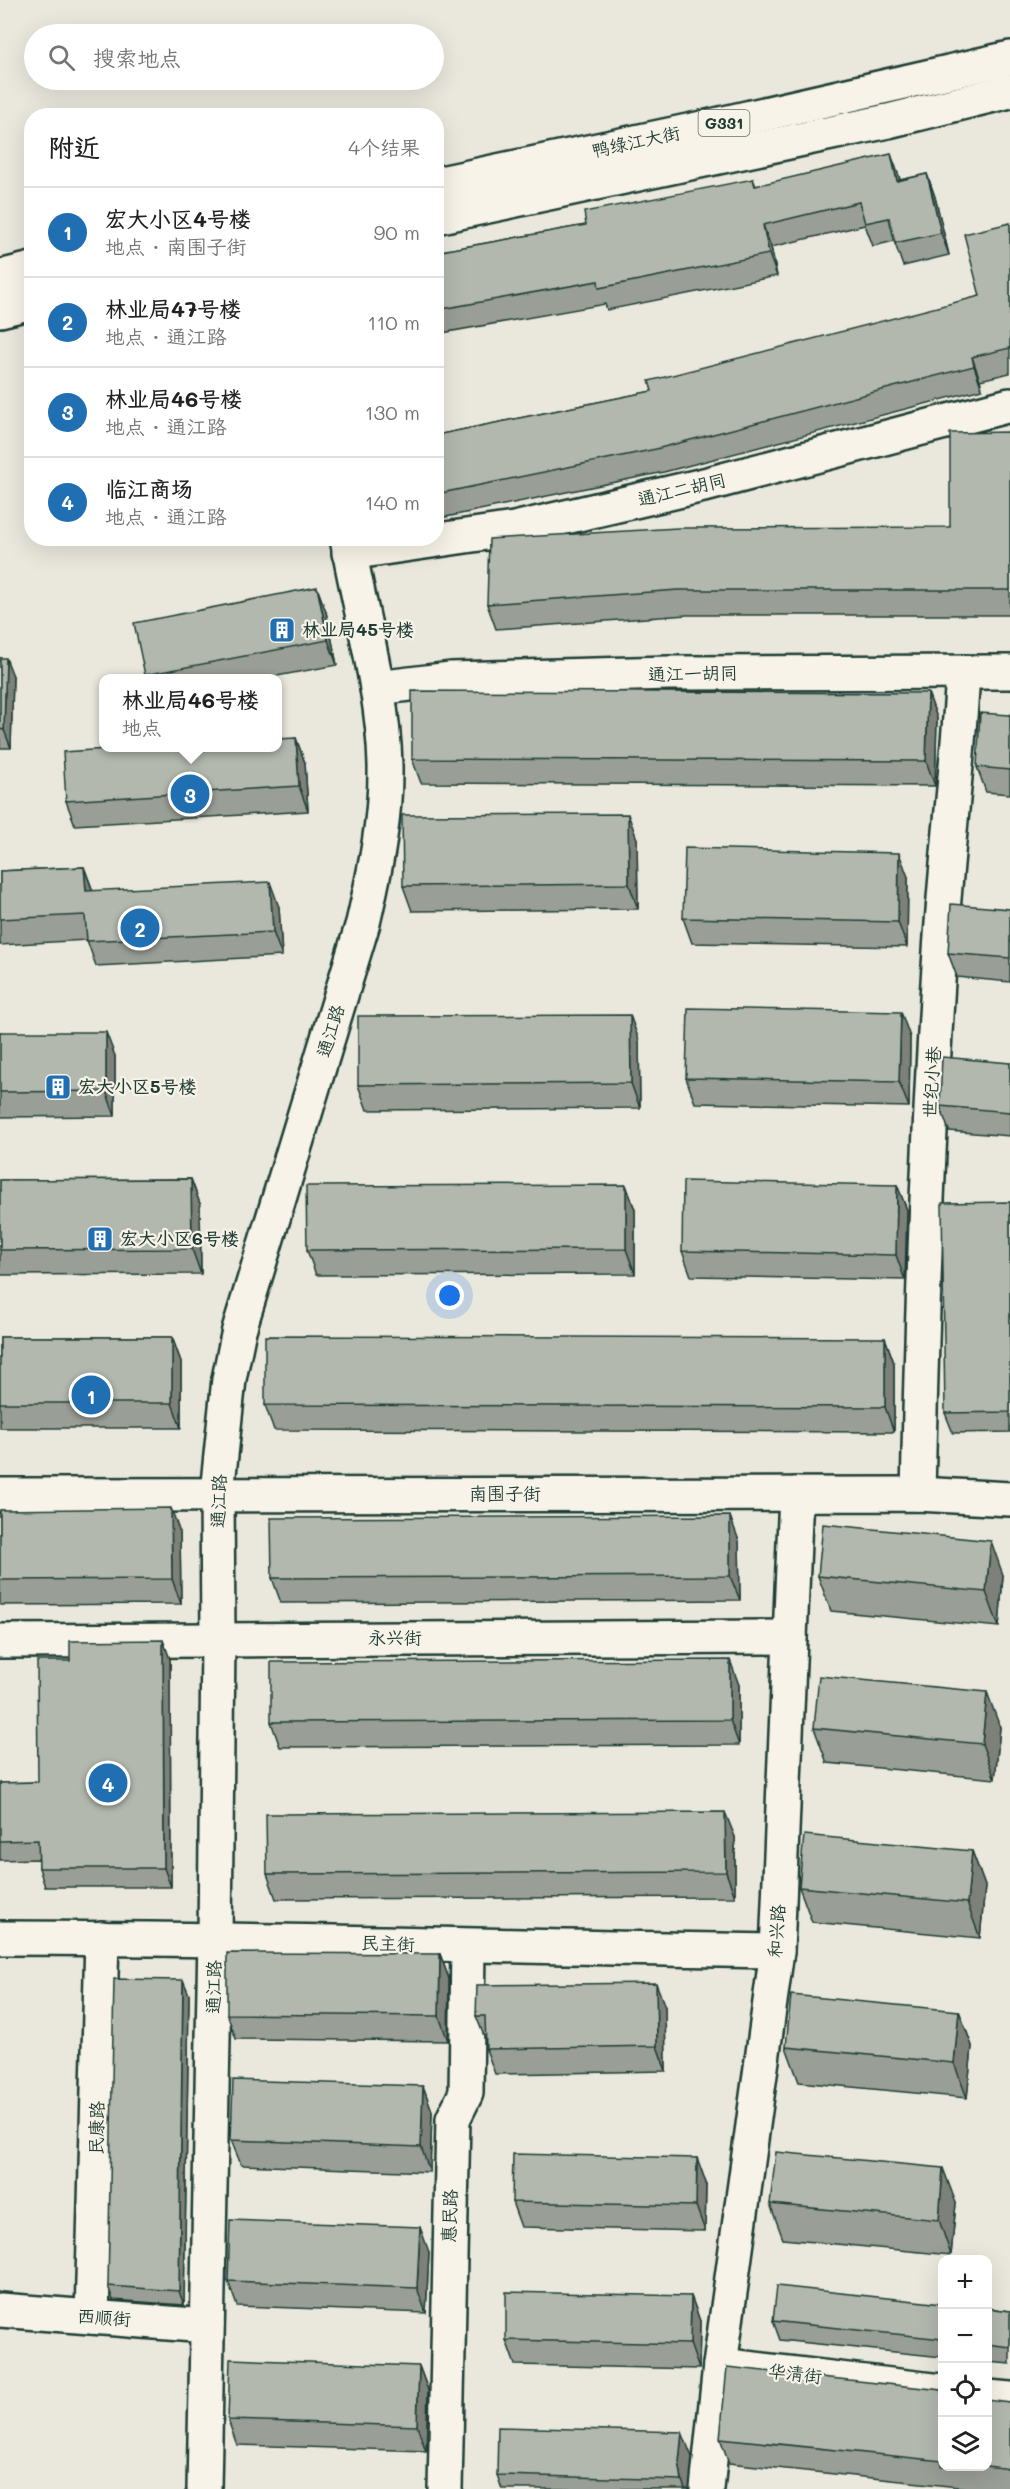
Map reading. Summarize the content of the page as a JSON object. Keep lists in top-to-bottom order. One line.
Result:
{"streets":{"main road":["G331","鸭绿江大街","通江二胡同","通江一胡同","通江路","世纪小巷","南围子街","永兴街","和兴路","民主街","民康路","惠民路","西顺街","华清街"]},"crossings":[["通江一胡同","通江路"],["通江一胡同","世纪小巷"],["通江路","南围子街"],["通江路","永兴街"],["通江路","民主街"],["通江路","西顺街"],["世纪小巷","南围子街"],["南围子街","和兴路"],["永兴街","和兴路"],["和兴路","民主街"],["和兴路","华清街"],["民主街","民康路"],["民主街","惠民路"],["民康路","西顺街"]],"places":{"building":["林业局45号楼","宏大小区5号楼","宏大小区6号楼"]},"page":{"search":"搜索地点","heading":["附近","4个结果"],"list":[{"mark":"1","name":"宏大小区4号楼","note":"地点 · 南围子街","value":"90 m"},{"mark":"2","name":"林业局47号楼","note":"地点 · 通江路","value":"110 m"},{"mark":"3","name":"林业局46号楼","note":"地点 · 通江路","value":"130 m"},{"mark":"4","name":"临江商场","note":"地点 · 通江路","value":"140 m"}],"popup":["林业局46号楼","地点"],"pins":["3","2","1","4"],"map_buttons":["+","−"]}}
